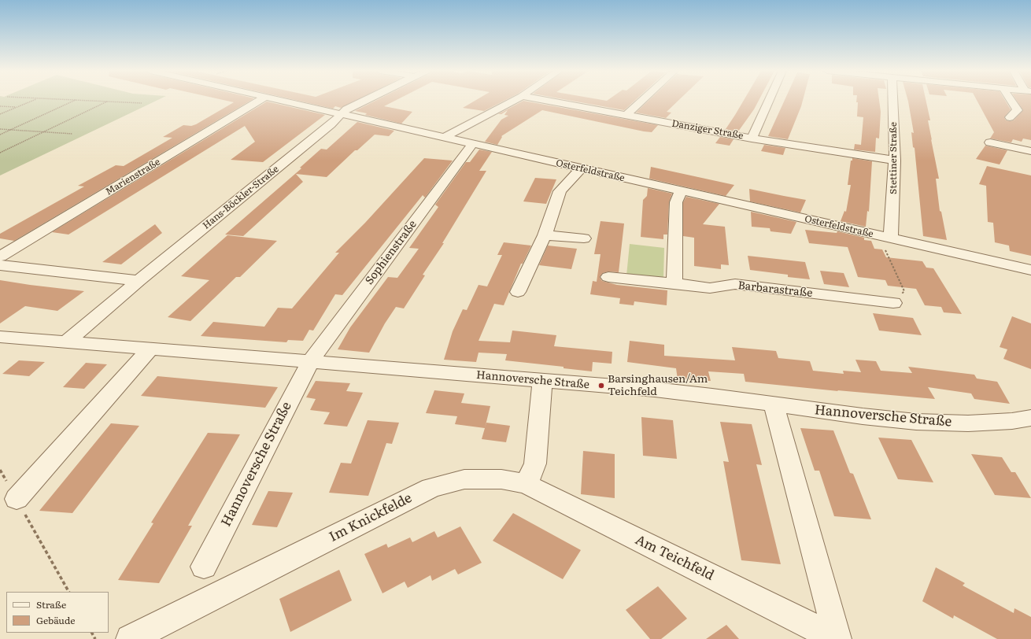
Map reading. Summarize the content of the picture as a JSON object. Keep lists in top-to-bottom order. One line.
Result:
{"streets":{"street":["Danziger Straße","Stettiner Straße","Osterfeldstraße","Marienstraße","Hans-Böckler-Straße","Sophienstraße","Barbarastraße","Hannoversche Straße","Im Knickfelde","Am Teichfeld"]},"crossings":[["Danziger Straße","Stettiner Straße"],["Stettiner Straße","Osterfeldstraße"],["Osterfeldstraße","Hans-Böckler-Straße"],["Osterfeldstraße","Sophienstraße"],["Hans-Böckler-Straße","Hannoversche Straße"],["Sophienstraße","Hannoversche Straße"],["Im Knickfelde","Am Teichfeld"]],"places":["Barsinghausen/Am Teichfeld"],"legend":["Straße","Gebäude"]}
